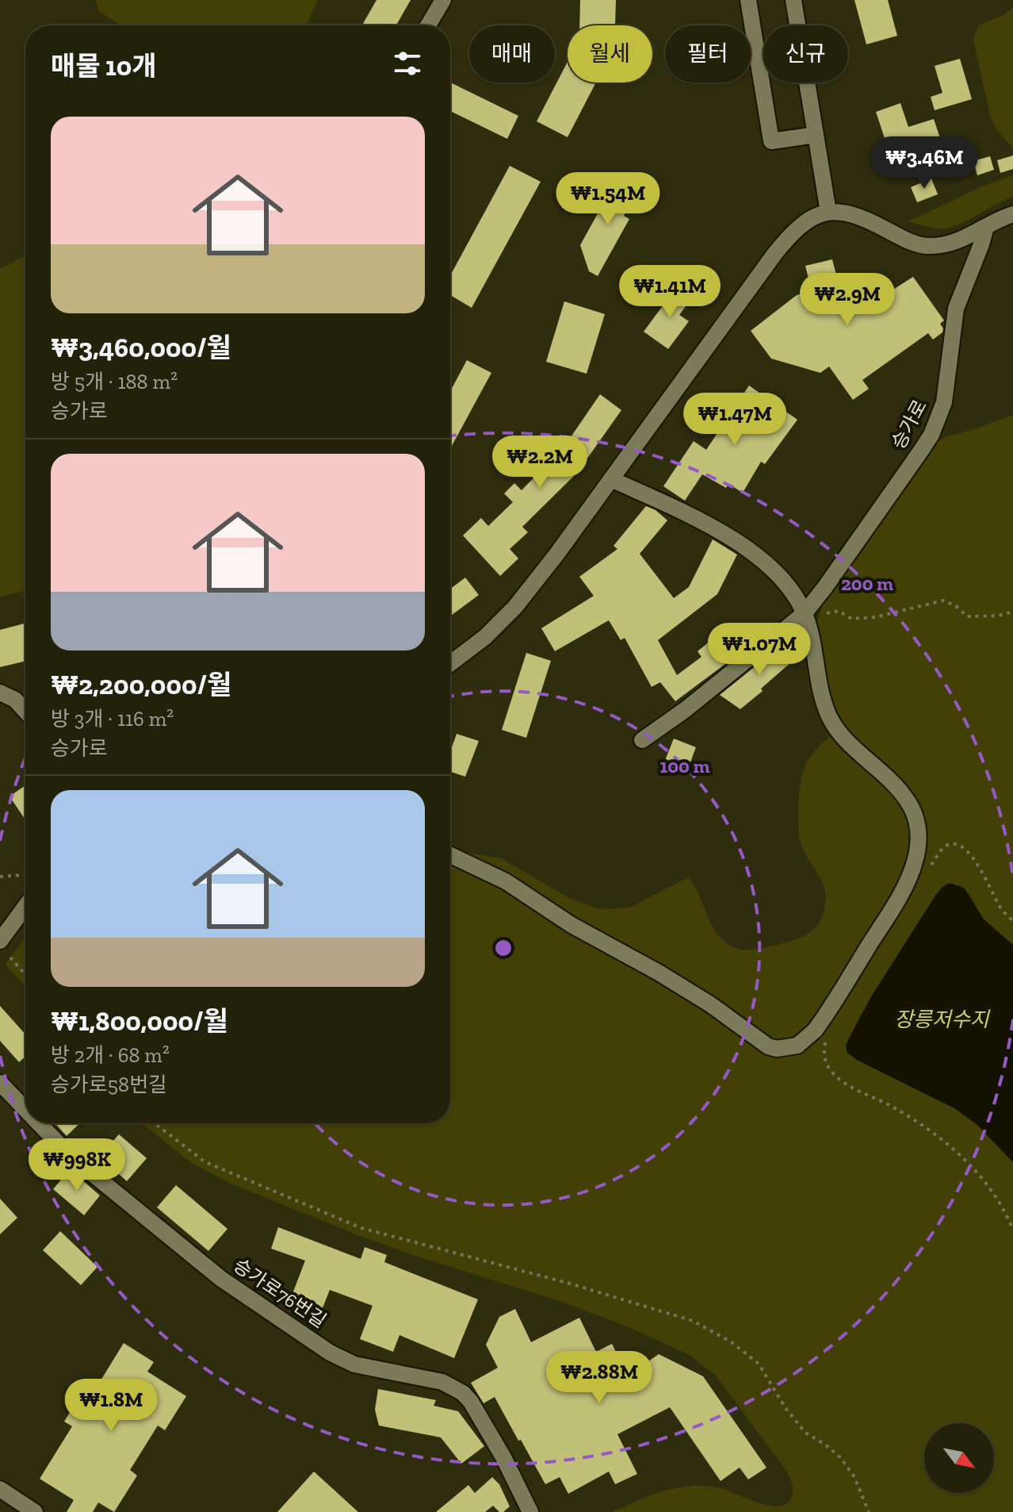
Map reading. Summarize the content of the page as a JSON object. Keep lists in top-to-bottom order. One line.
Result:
{"streets":{"street":["승가로","승가로76번길"]},"water":["장릉저수지"],"north":"bottom right","page":{"chip":["매매","월세","필터","신규"],"heading":"매물 10개","list":[{"name":"₩3,460,000/월","note":"방 5개 · 188 m² · 승가로"},{"name":"₩2,200,000/월","note":"방 3개 · 116 m² · 승가로"},{"name":"₩1,800,000/월","note":"방 2개 · 68 m² · 승가로58번길"}],"price":["₩3.46M","₩1.54M","₩1.41M","₩2.9M","₩1.47M","₩2.2M","₩1.07M","₩998K","₩2.88M","₩1.8M"]},"rings":["200 m","100 m"]}
